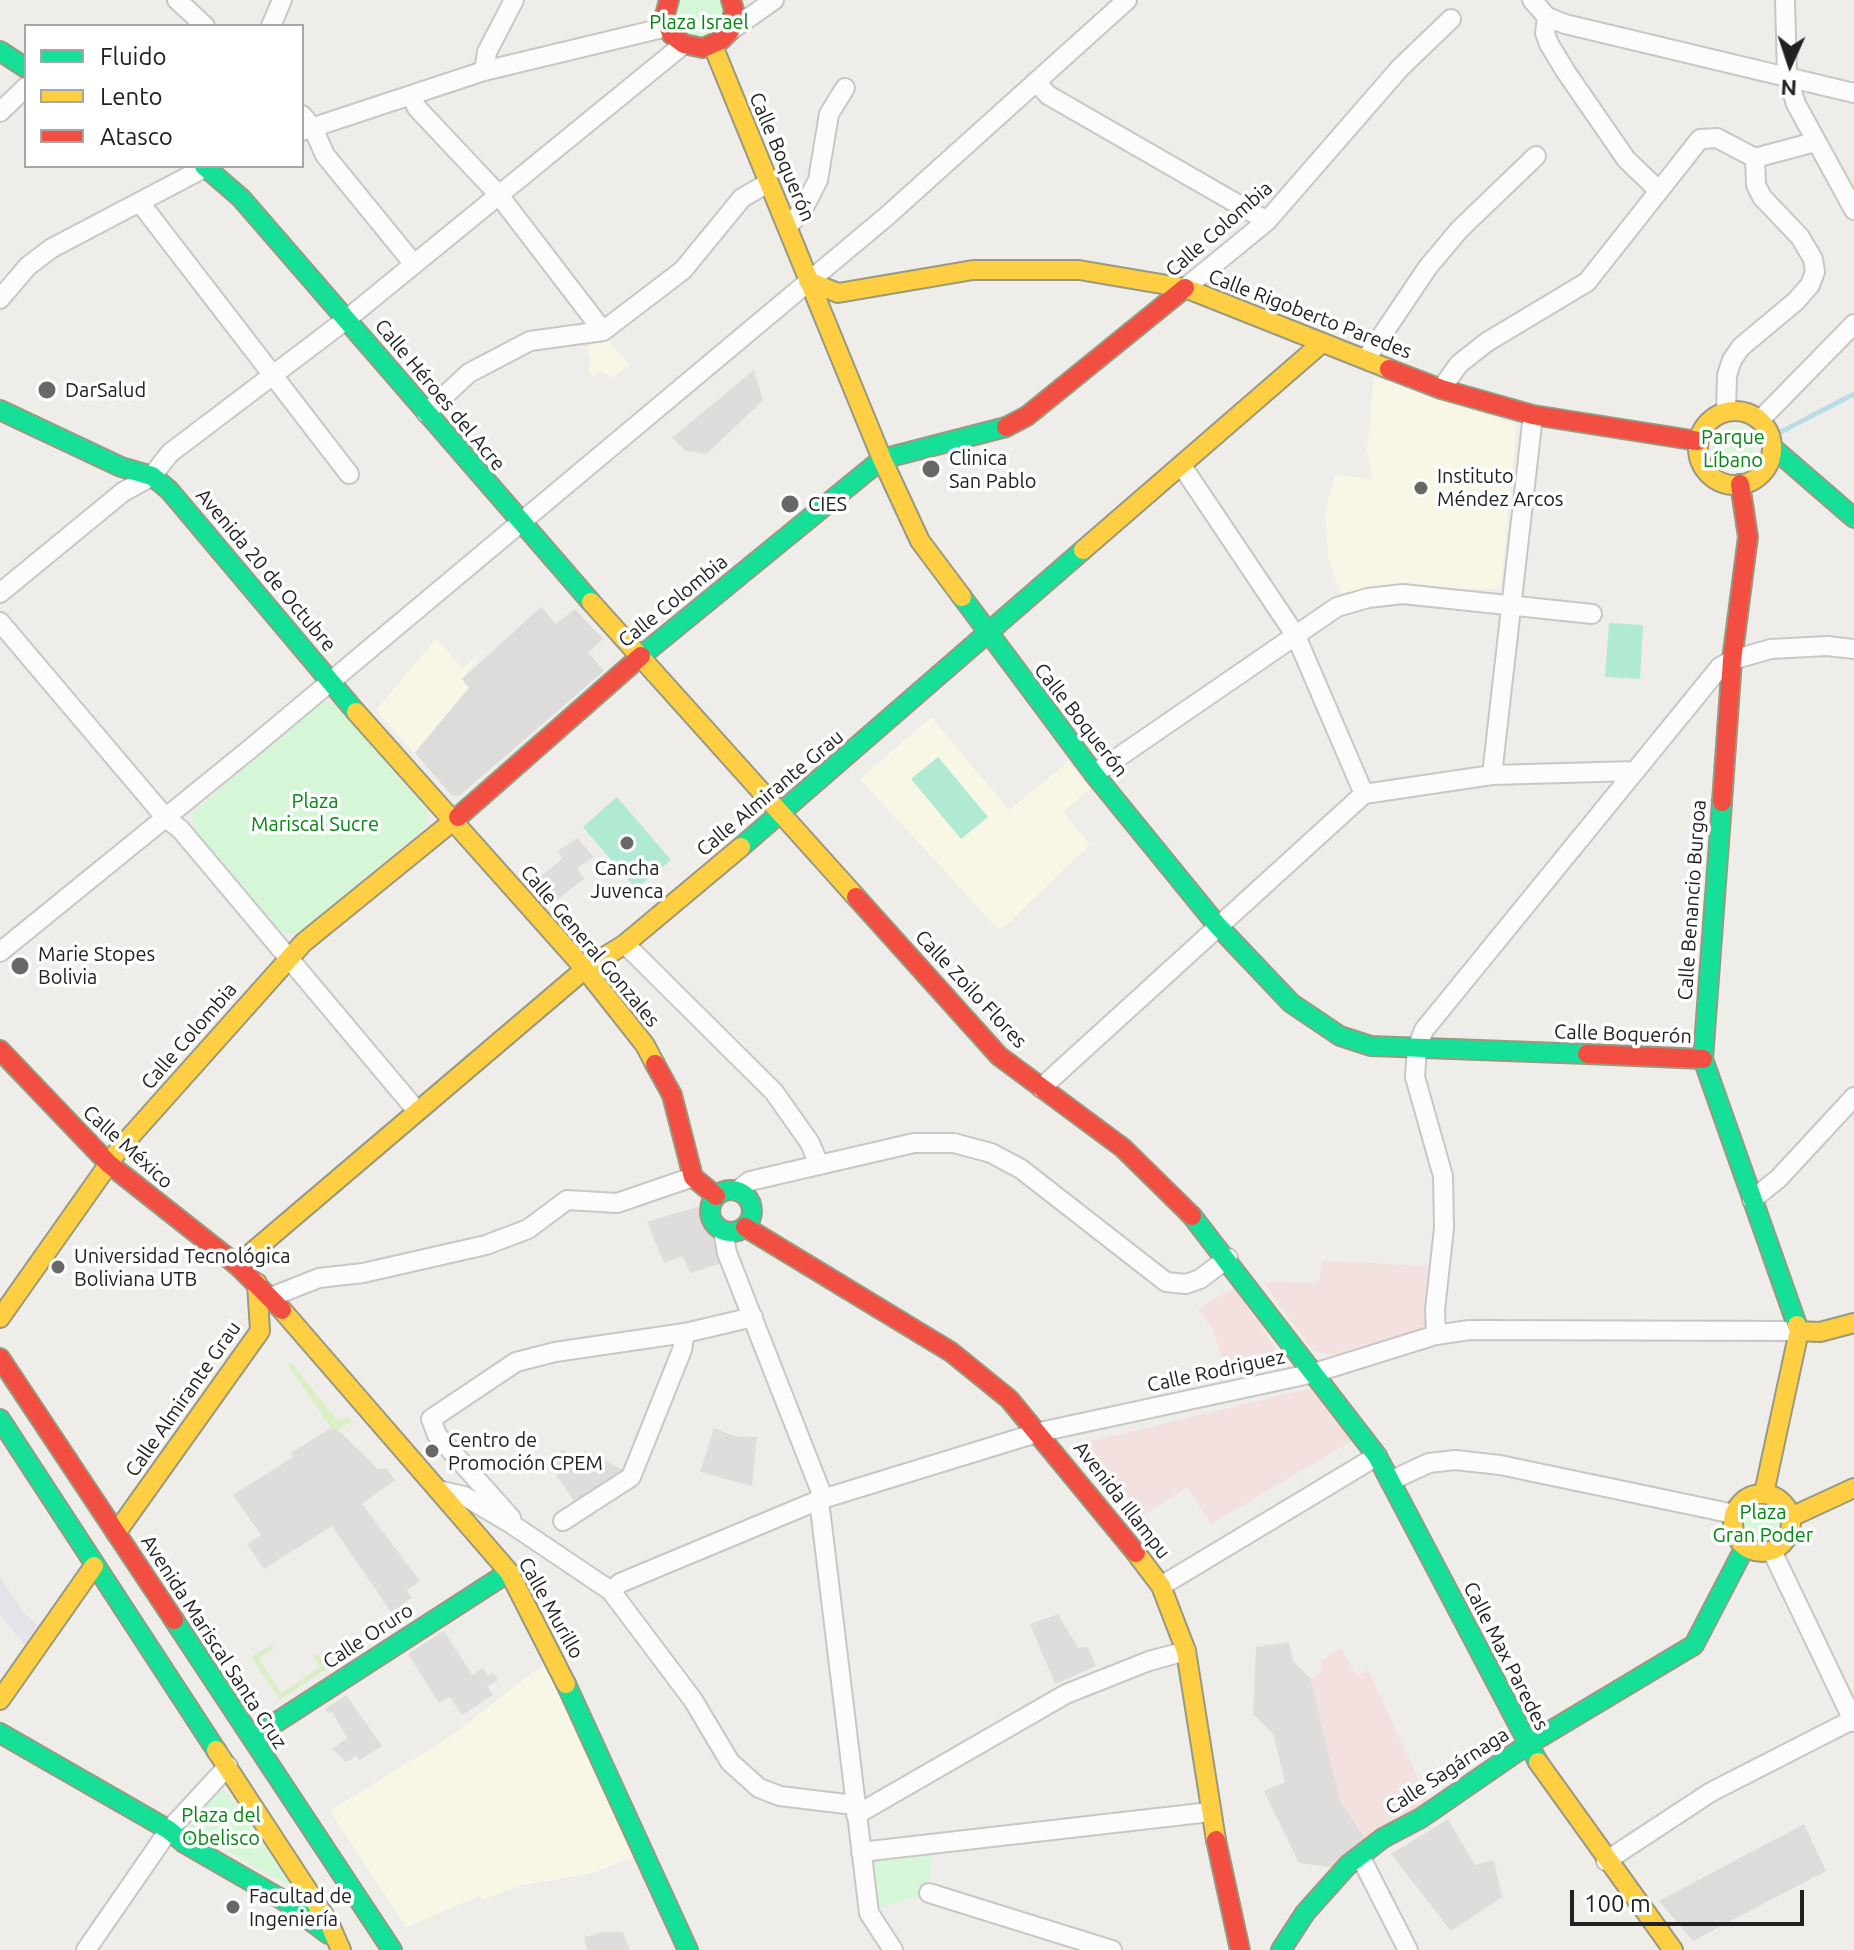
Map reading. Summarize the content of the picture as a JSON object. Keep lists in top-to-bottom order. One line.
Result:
{"streets":{"main road":["Calle Boquerón","Calle Colombia","Calle Rigoberto Paredes","Calle Héroes del Acre","Avenida 20 de Octubre","Calle Almirante Grau","Calle Benancio Burgoa","Calle General Gonzales","Calle Zoilo Flores","Calle México","Calle Rodriguez","Avenida Illampu","Calle Murillo","Calle Oruro","Avenida Mariscal Santa Cruz","Calle Max Paredes","Calle Sagárnaga"]},"crossings":[["Calle Boquerón","Calle Colombia"],["Calle Boquerón","Calle Rigoberto Paredes"],["Calle Boquerón","Calle Almirante Grau"],["Calle Boquerón","Calle Benancio Burgoa"],["Calle Colombia","Calle Rigoberto Paredes"],["Calle Colombia","Calle Héroes del Acre"],["Calle Colombia","Avenida 20 de Octubre"],["Calle Colombia","Calle General Gonzales"],["Calle Colombia","Calle Zoilo Flores"],["Calle Colombia","Calle México"],["Calle Rigoberto Paredes","Calle Almirante Grau"],["Calle Rigoberto Paredes","Calle Benancio Burgoa"],["Calle Héroes del Acre","Calle Zoilo Flores"],["Avenida 20 de Octubre","Calle General Gonzales"],["Calle Almirante Grau","Calle General Gonzales"],["Calle Almirante Grau","Calle Zoilo Flores"],["Calle Almirante Grau","Calle México"],["Calle Almirante Grau","Calle Murillo"],["Calle Almirante Grau","Avenida Mariscal Santa Cruz"],["Calle Benancio Burgoa","Calle Rodriguez"],["Calle Zoilo Flores","Calle Rodriguez"],["Calle Zoilo Flores","Calle Max Paredes"],["Calle México","Calle Murillo"],["Calle Rodriguez","Avenida Illampu"],["Calle Rodriguez","Calle Max Paredes"],["Calle Murillo","Calle Oruro"],["Calle Oruro","Avenida Mariscal Santa Cruz"],["Calle Max Paredes","Calle Sagárnaga"]],"parks":["Plaza Israel","Parque Líbano","Plaza Mariscal Sucre","Plaza Gran Poder","Plaza del Obelisco"],"places":["DarSalud","Clinica San Pablo","Instituto Méndez Arcos","CIES","Cancha Juvenca","Marie Stopes Bolivia","Universidad Tecnológica Boliviana UTB","Centro de Promoción CPEM","Facultad de Ingeniería"],"legend":["Fluido","Lento","Atasco"],"scale_bar":"100 m","north":"bottom"}
